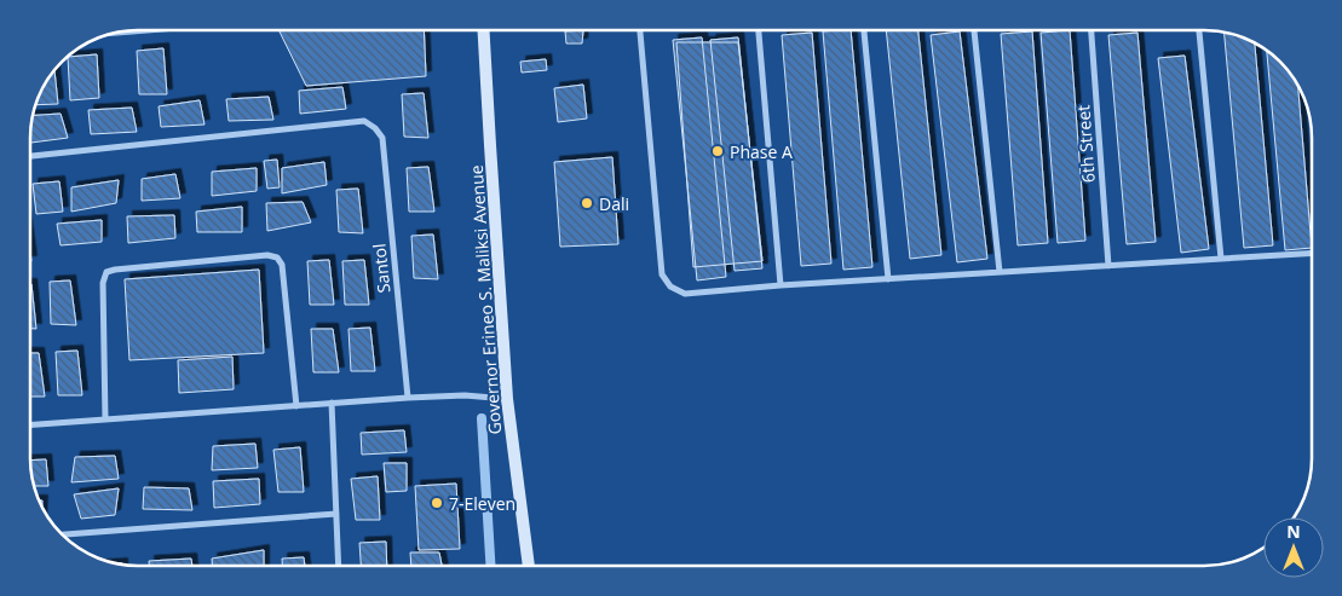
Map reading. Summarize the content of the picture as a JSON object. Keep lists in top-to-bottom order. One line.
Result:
{"streets":{"main road":["Governor Erineo S. Maliksi Avenue"],"street":["6th Street","Santol"]},"places":["Phase A","Dali","7-Eleven"],"north":"top"}
